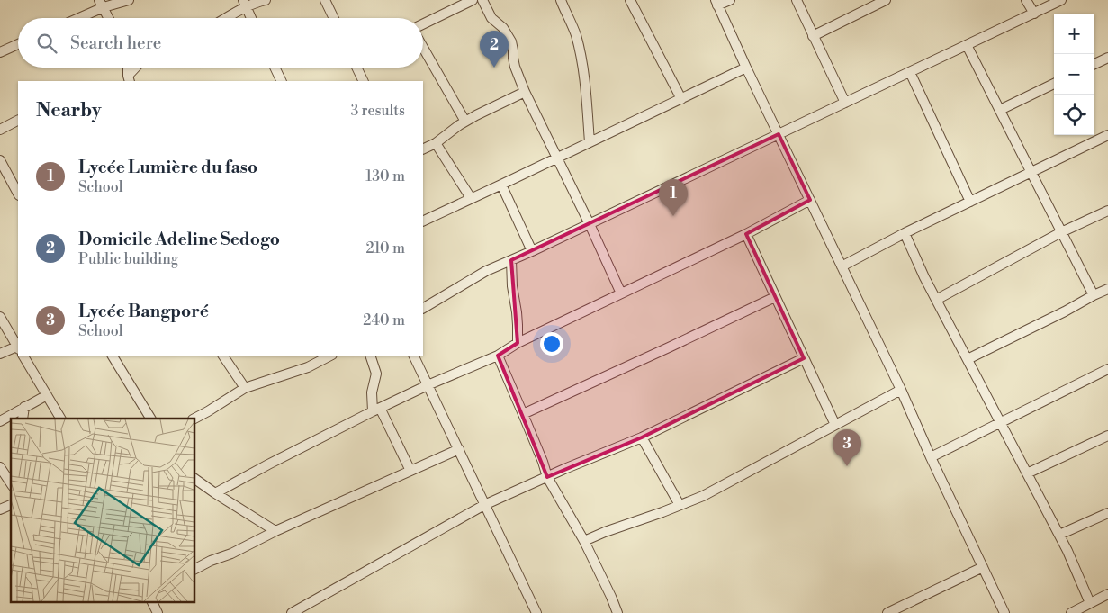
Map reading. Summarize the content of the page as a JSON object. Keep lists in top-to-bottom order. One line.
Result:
{"page":{"map_buttons":["+","−"],"search":"Search here","pins":["2","1","3"],"heading":["Nearby","3 results"],"list":[{"mark":"1","name":"Lycée Lumière du faso","note":"School","value":"130 m"},{"mark":"2","name":"Domicile Adeline Sedogo","note":"Public building","value":"210 m"},{"mark":"3","name":"Lycée Bangporé","note":"School","value":"240 m"}]}}
